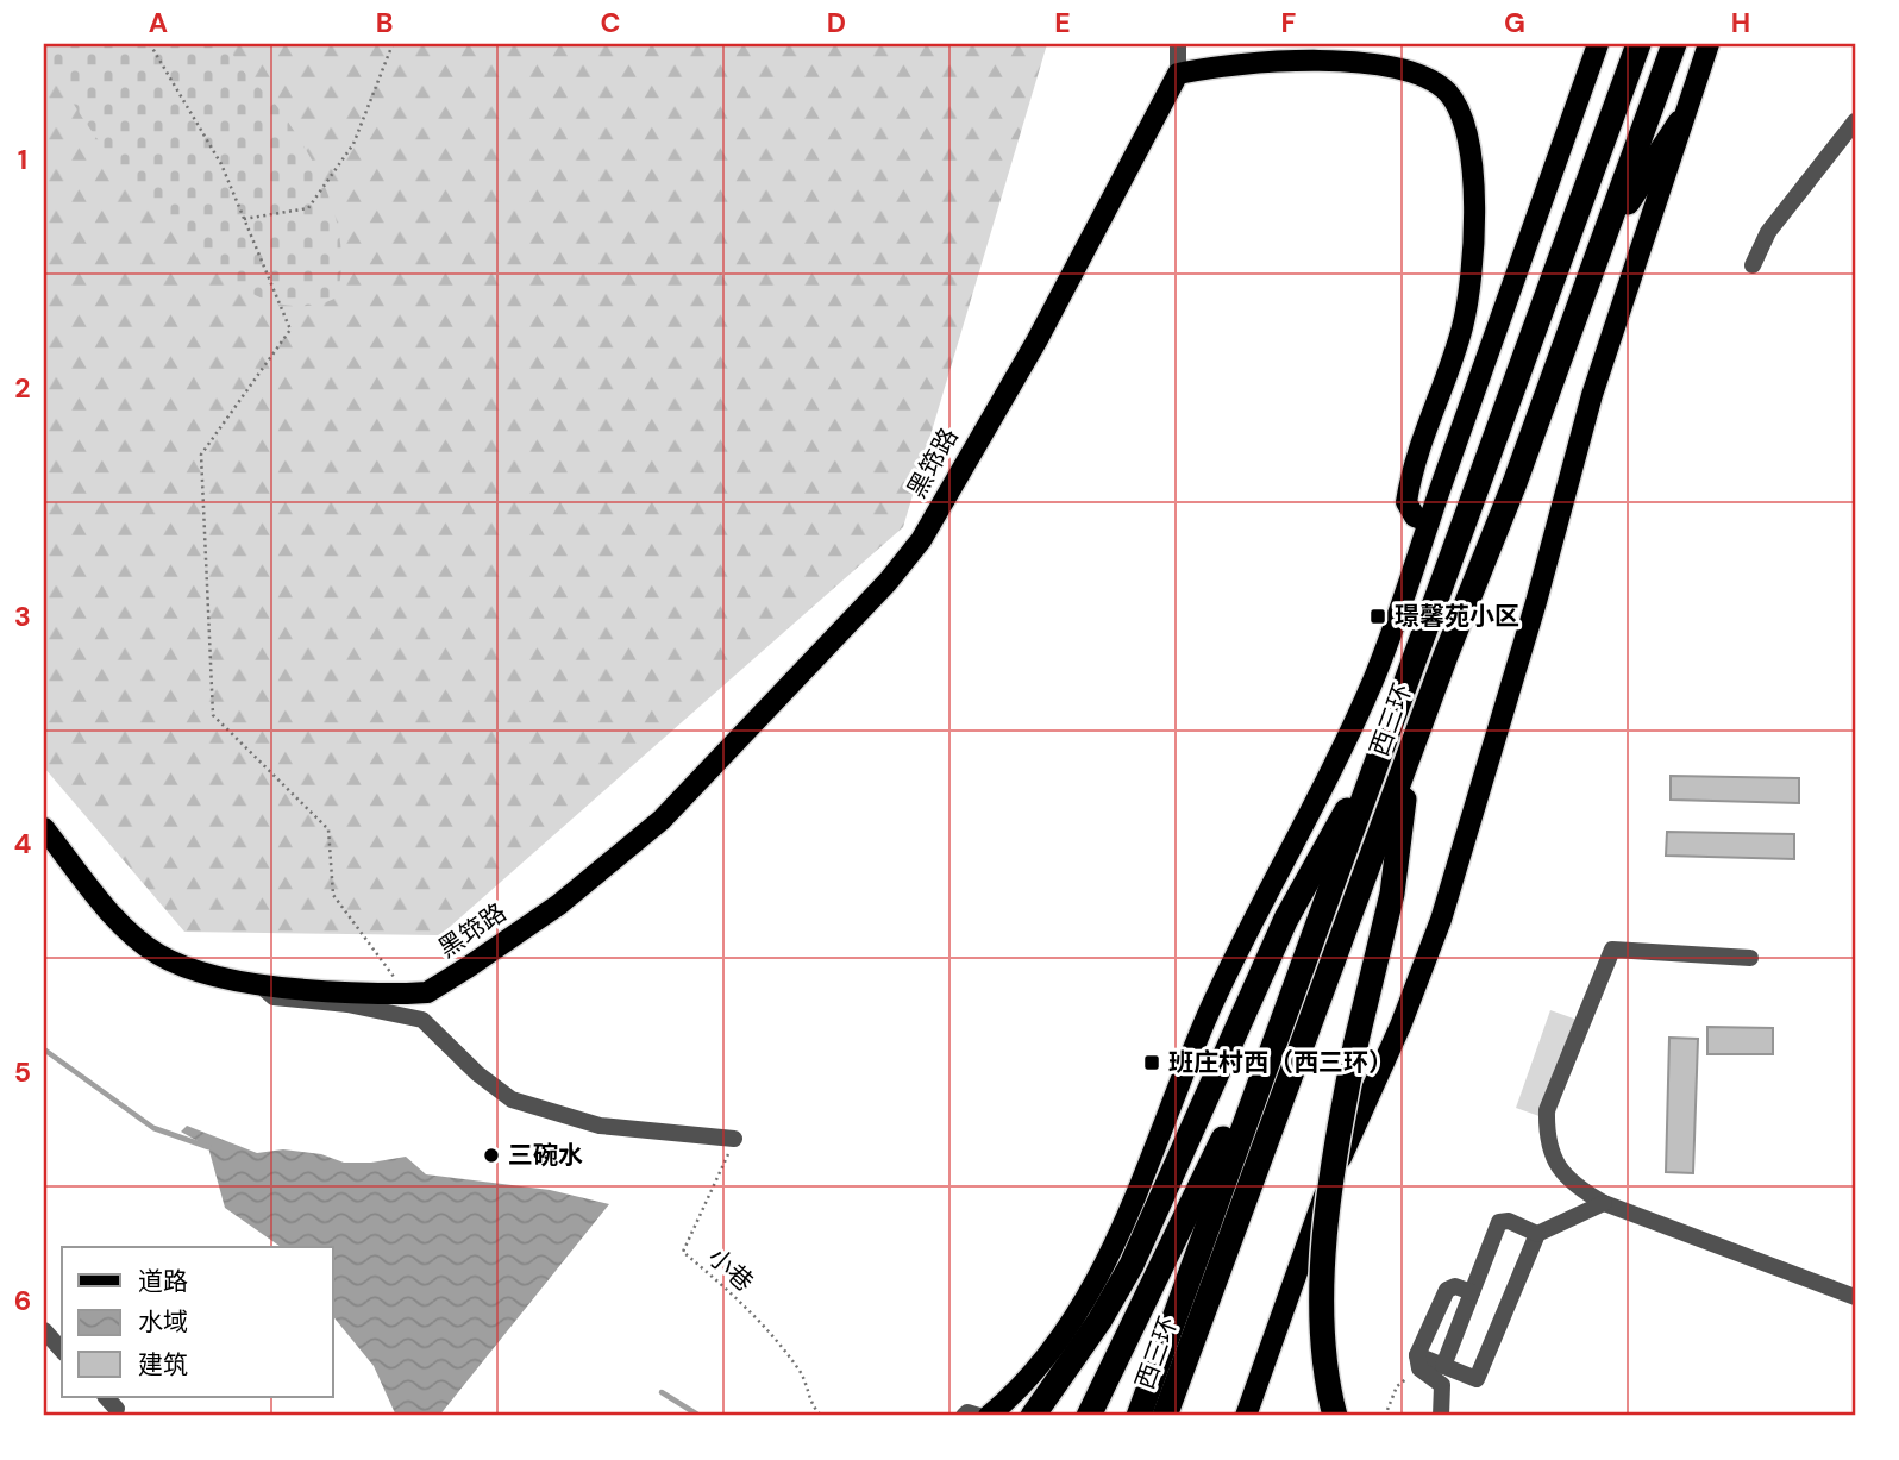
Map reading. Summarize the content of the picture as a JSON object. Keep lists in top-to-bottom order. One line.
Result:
{"streets":{"highway":["西三环"],"main road":["黑筇路"],"path":["小巷"]},"places":{"transit":["璟馨苑小区","班庄村西（西三环）"],"other":["三碗水"]},"legend":["道路","水域","建筑"],"grid":{"columns":["A","B","C","D","E","F","G","H"],"rows":["1","2","3","4","5","6"]}}
